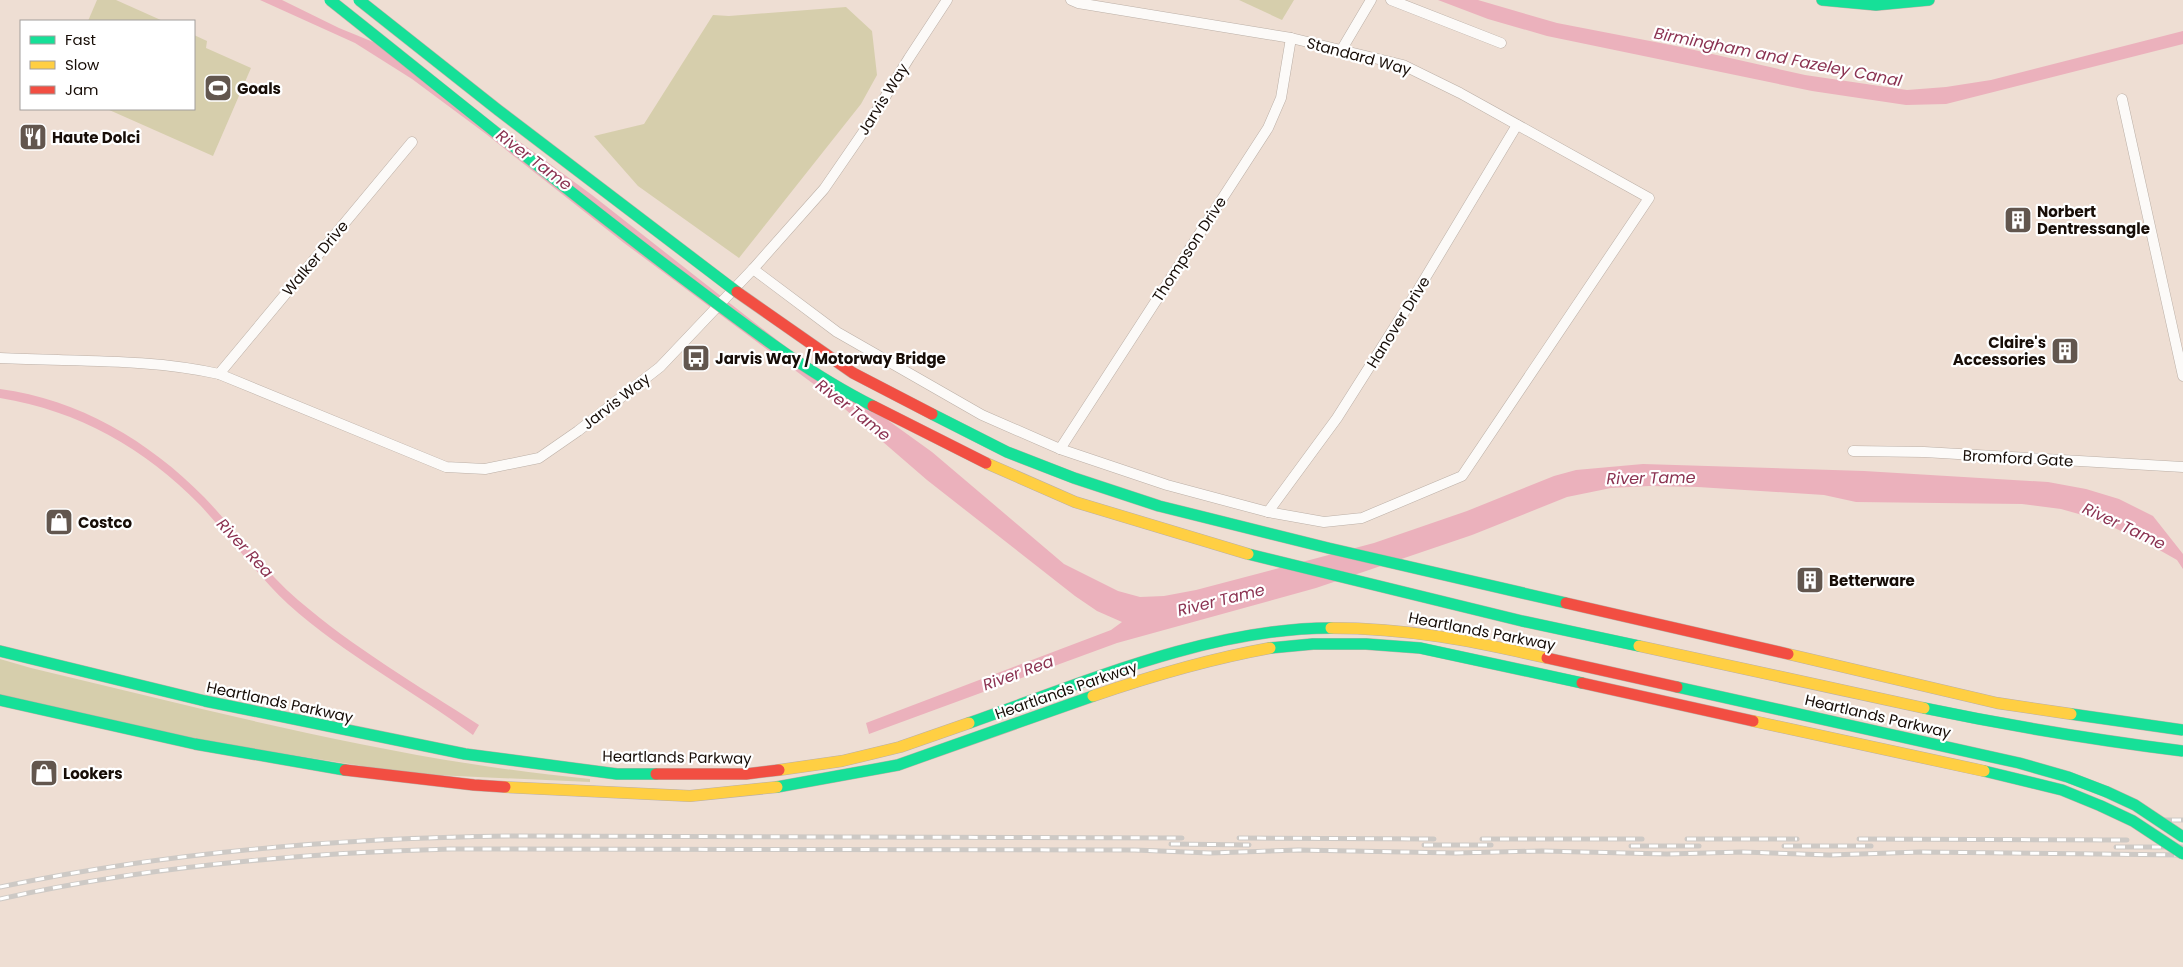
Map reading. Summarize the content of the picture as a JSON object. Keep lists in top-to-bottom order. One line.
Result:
{"streets":{"main road":["Heartlands Parkway"],"street":["Standard Way","Jarvis Way","Thompson Drive","Walker Drive","Hanover Drive","Bromford Gate"]},"crossings":[["Standard Way","Thompson Drive"],["Standard Way","Hanover Drive"],["Jarvis Way","Walker Drive"]],"water":["Birmingham and Fazeley Canal","River Tame","River Rea"],"places":{"sports":["Goals"],"restaurant":["Haute Dolci"],"building":["Norbert Dentressangle","Claire's Accessories","Betterware"],"bus stop":["Jarvis Way / Motorway Bridge"],"shop":["Costco","Lookers"]},"legend":["Fast","Slow","Jam"]}
